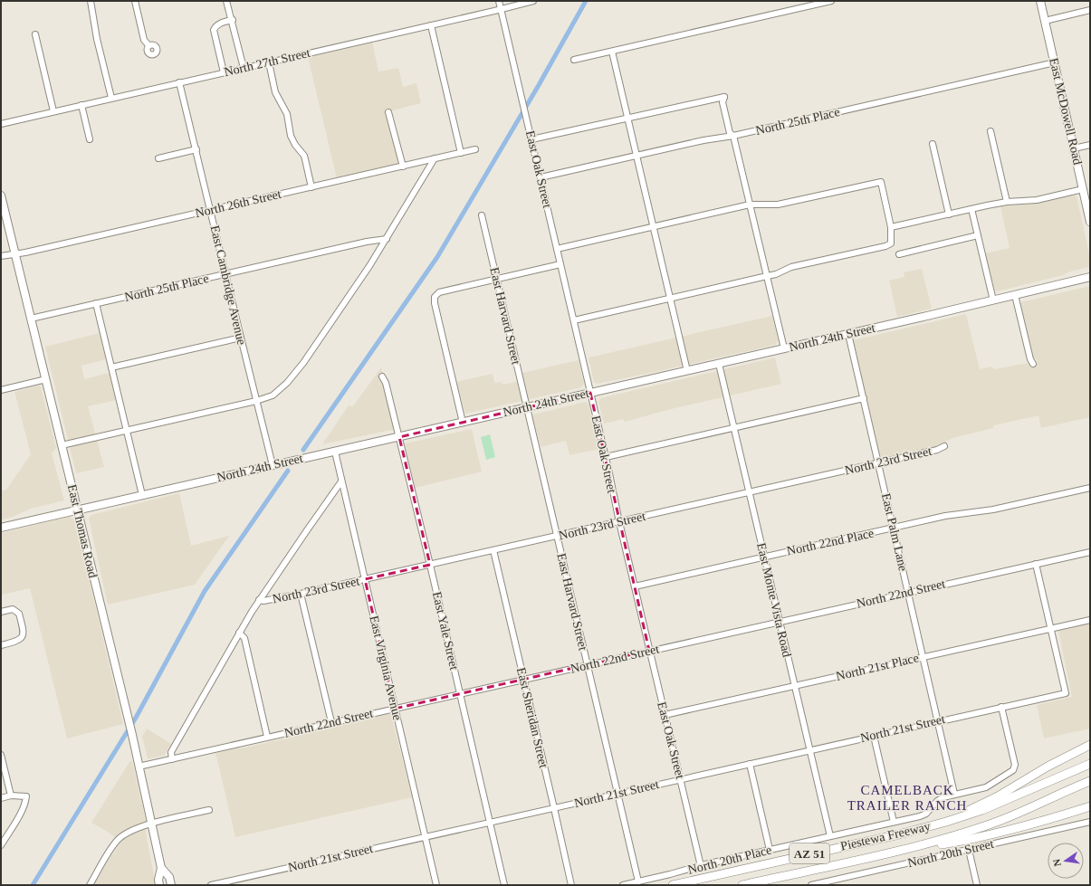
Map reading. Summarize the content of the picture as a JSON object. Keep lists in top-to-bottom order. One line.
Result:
{"streets":{"highway":["Piestewa Freeway","AZ 51"],"main road":["East McDowell Road","North 24th Street","East Thomas Road"],"street":["North 27th Street","North 25th Place","East Oak Street","North 26th Street","East Cambridge Avenue","East Harvard Street","North 23rd Street","East Palm Lane","North 22nd Place","North 22nd Street","East Monte Vista Road","East Yale Street","North 21st Place","East Virginia Avenue","East Sheridan Street","North 21st Street","North 20th Street","North 20th Place"]},"crossings":[["North 27th Street","East Oak Street"],["North 27th Street","East Cambridge Avenue"],["East McDowell Road","North 25th Place"],["North 25th Place","East Oak Street"],["North 25th Place","East Cambridge Avenue"],["North 25th Place","East Thomas Road"],["East Oak Street","North 24th Street"],["East Oak Street","North 23rd Street"],["East Oak Street","North 22nd Place"],["East Oak Street","North 22nd Street"],["East Oak Street","North 21st Place"],["East Oak Street","North 21st Street"],["East Oak Street","North 20th Place"],["North 26th Street","East Cambridge Avenue"],["North 26th Street","East Thomas Road"],["East Cambridge Avenue","North 24th Street"],["East Harvard Street","North 24th Street"],["East Harvard Street","North 23rd Street"],["East Harvard Street","North 22nd Street"],["East Harvard Street","North 21st Street"],["East Harvard Street","North 20th Place"],["North 24th Street","East Thomas Road"],["North 24th Street","East Palm Lane"],["North 24th Street","East Monte Vista Road"],["North 24th Street","East Yale Street"],["North 24th Street","East Virginia Avenue"],["North 23rd Street","East Palm Lane"],["North 23rd Street","East Monte Vista Road"],["North 23rd Street","East Yale Street"],["North 23rd Street","East Virginia Avenue"],["North 23rd Street","East Sheridan Street"],["East Thomas Road","North 22nd Street"],["East Palm Lane","North 22nd Place"],["East Palm Lane","North 22nd Street"],["East Palm Lane","North 21st Place"],["East Palm Lane","North 21st Street"],["East Palm Lane","North 20th Place"],["North 22nd Place","East Monte Vista Road"],["North 22nd Street","East Monte Vista Road"],["North 22nd Street","East Yale Street"],["North 22nd Street","East Virginia Avenue"],["North 22nd Street","East Sheridan Street"],["East Monte Vista Road","North 21st Place"],["East Monte Vista Road","North 21st Street"],["East Monte Vista Road","North 20th Place"],["East Yale Street","North 21st Street"],["North 21st Place","North 21st Street"],["East Virginia Avenue","North 21st Street"],["East Sheridan Street","North 21st Street"],["North 21st Street","North 20th Place"]],"districts":["CAMELBACK TRAILER RANCH"],"north":"left"}
